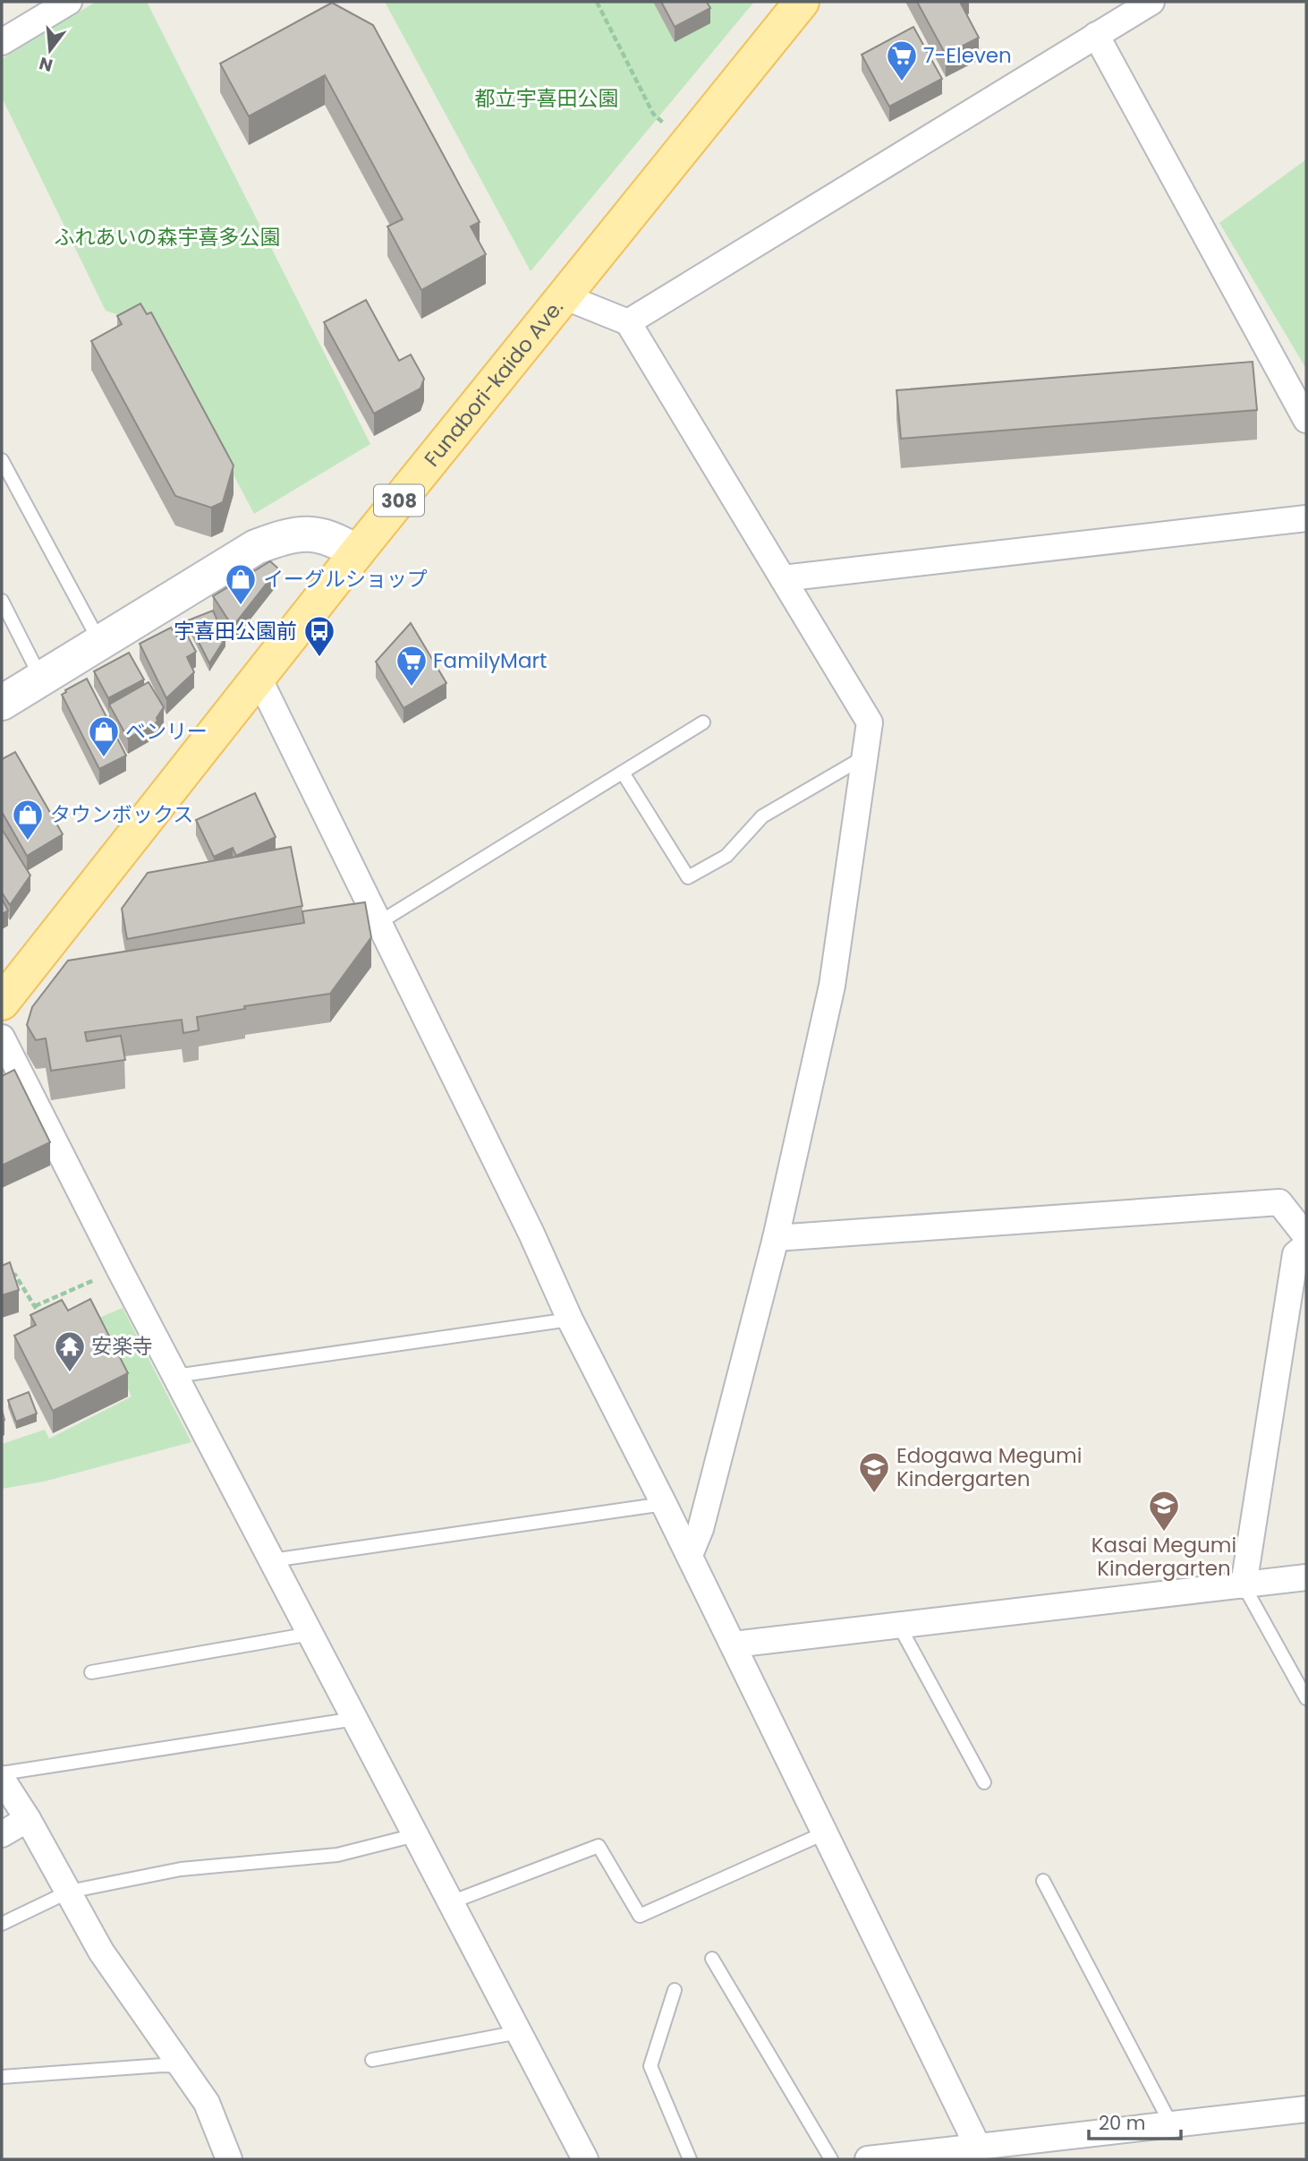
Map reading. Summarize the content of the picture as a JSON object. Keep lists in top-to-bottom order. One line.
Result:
{"streets":{"main road":["Funabori-kaido Ave.","308"]},"parks":["都立宇喜田公園","ふれあいの森宇喜多公園"],"places":{"supermarket":["7-Eleven","FamilyMart"],"shop":["イーグルショップ","ベンリー","タウンボックス"],"bus stop":["宇喜田公園前"],"temple":["安楽寺"],"school or university":["Edogawa Megumi Kindergarten","Kasai Megumi Kindergarten"]},"scale_bar":"20 m","north":"bottom"}
